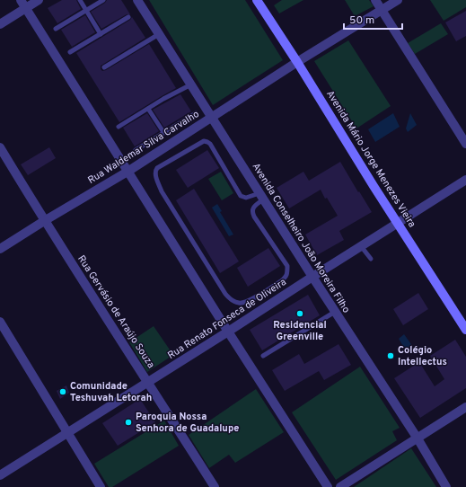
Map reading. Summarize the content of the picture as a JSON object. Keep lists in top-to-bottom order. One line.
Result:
{"streets":{"street":["Rua Waldemar Silva Carvalho","Avenida Mário Jorge Menezes Vieira","Avenida Conselheiro João Moreira Filho","Rua Gervásio de Araújo Souza","Rua Renato Fonseca de Oliveira"]},"crossings":[["Rua Waldemar Silva Carvalho","Avenida Mário Jorge Menezes Vieira"],["Rua Waldemar Silva Carvalho","Avenida Conselheiro João Moreira Filho"],["Rua Waldemar Silva Carvalho","Rua Gervásio de Araújo Souza"],["Avenida Mário Jorge Menezes Vieira","Rua Renato Fonseca de Oliveira"],["Avenida Conselheiro João Moreira Filho","Rua Renato Fonseca de Oliveira"],["Rua Gervásio de Araújo Souza","Rua Renato Fonseca de Oliveira"]],"places":["Residencial Greenville","Colégio Intellectus","Comunidade Teshuvah Letorah","Paroquia Nossa Senhora de Guadalupe"],"scale_bar":"50 m"}
